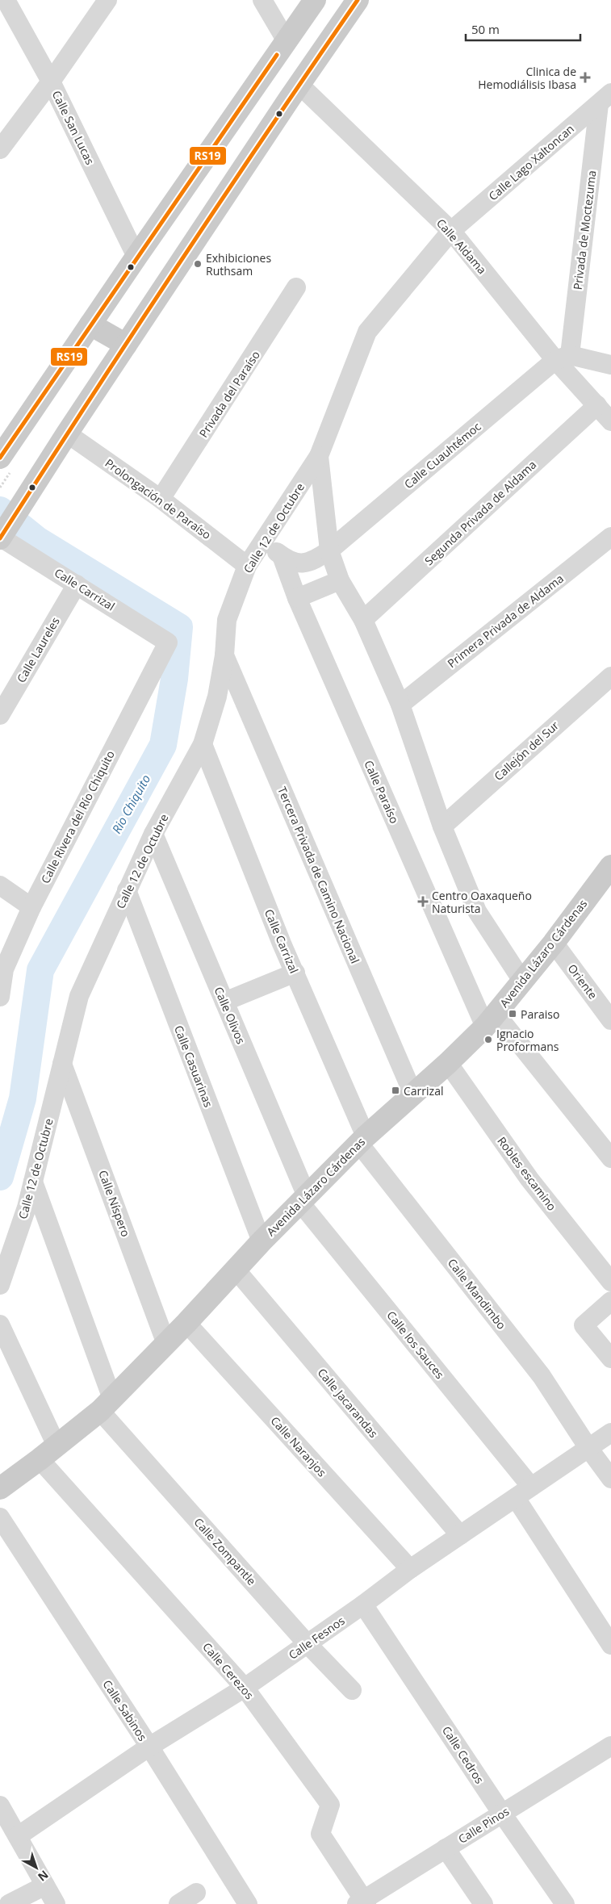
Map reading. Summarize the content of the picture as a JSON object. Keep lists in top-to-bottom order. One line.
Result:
{"streets":{"main road":["Avenida Lázaro Cárdenas"],"street":["Calle San Lucas","Calle Lago Xaltoncan","Privada de Moctezuma","Calle Aldama","Privada del Paraíso","Calle Cuauhtémoc","Prolongación de Paraíso","Segunda Privada de Aldama","Calle 12 de Octubre","Calle Carrizal","Primera Privada de Aldama","Calle Laureles","Callejón del Sur","Calle Paraíso","Calle Rivera del Río Chiquito","Tercera Privada de Camino Nacional","Oriente","Calle Olivos","Calle Casuarinas","Robles escamino","Calle Níspero","Calle Mandimbo","Calle los Sauces","Calle Jacarandas","Calle Naranjos","Calle Zompantle","Calle Fesnos","Calle Cerezos","Calle Sabinos","Calle Cedros","Calle Pinos"]},"crossings":[["Calle Lago Xaltoncan","Privada de Moctezuma"],["Calle Lago Xaltoncan","Calle Aldama"],["Calle Lago Xaltoncan","Calle 12 de Octubre"],["Privada de Moctezuma","Calle Aldama"],["Privada de Moctezuma","Calle Cuauhtémoc"],["Calle Aldama","Calle Cuauhtémoc"],["Calle Aldama","Segunda Privada de Aldama"],["Calle Aldama","Calle 12 de Octubre"],["Privada del Paraíso","Prolongación de Paraíso"],["Calle Cuauhtémoc","Calle 12 de Octubre"],["Calle Cuauhtémoc","Calle Paraíso"],["Prolongación de Paraíso","Calle 12 de Octubre"],["Segunda Privada de Aldama","Calle 12 de Octubre"],["Calle 12 de Octubre","Calle Carrizal"],["Calle 12 de Octubre","Primera Privada de Aldama"],["Calle 12 de Octubre","Callejón del Sur"],["Calle 12 de Octubre","Tercera Privada de Camino Nacional"],["Calle 12 de Octubre","Avenida Lázaro Cárdenas"],["Calle 12 de Octubre","Calle Olivos"],["Calle 12 de Octubre","Calle Casuarinas"],["Calle 12 de Octubre","Calle Níspero"],["Calle Carrizal","Calle Laureles"],["Calle Carrizal","Calle Rivera del Río Chiquito"],["Calle Carrizal","Avenida Lázaro Cárdenas"],["Calle Carrizal","Calle Mandimbo"],["Calle Paraíso","Avenida Lázaro Cárdenas"],["Tercera Privada de Camino Nacional","Avenida Lázaro Cárdenas"],["Avenida Lázaro Cárdenas","Oriente"],["Avenida Lázaro Cárdenas","Calle Olivos"],["Avenida Lázaro Cárdenas","Calle Casuarinas"],["Avenida Lázaro Cárdenas","Robles escamino"],["Avenida Lázaro Cárdenas","Calle Níspero"],["Avenida Lázaro Cárdenas","Calle Mandimbo"],["Avenida Lázaro Cárdenas","Calle los Sauces"],["Avenida Lázaro Cárdenas","Calle Jacarandas"],["Avenida Lázaro Cárdenas","Calle Naranjos"],["Avenida Lázaro Cárdenas","Calle Zompantle"],["Avenida Lázaro Cárdenas","Calle Cerezos"],["Calle Olivos","Calle los Sauces"],["Calle Mandimbo","Calle Fesnos"],["Calle los Sauces","Calle Fesnos"],["Calle Jacarandas","Calle Fesnos"],["Calle Naranjos","Calle Fesnos"],["Calle Zompantle","Calle Fesnos"],["Calle Fesnos","Calle Cerezos"],["Calle Fesnos","Calle Sabinos"],["Calle Fesnos","Calle Cedros"],["Calle Cerezos","Calle Pinos"],["Calle Cedros","Calle Pinos"]],"water":["Rio Chiquito"],"places":{"health":["Clinica de Hemodiálisis Ibasa","Centro Oaxaqueño Naturista"],"other":["Exhibiciones Ruthsam","Ignacio Proformans"],"transit":["Paraiso","Carrizal"]},"lines":["transit line RS19"],"scale_bar":"50 m","north":"bottom right"}
